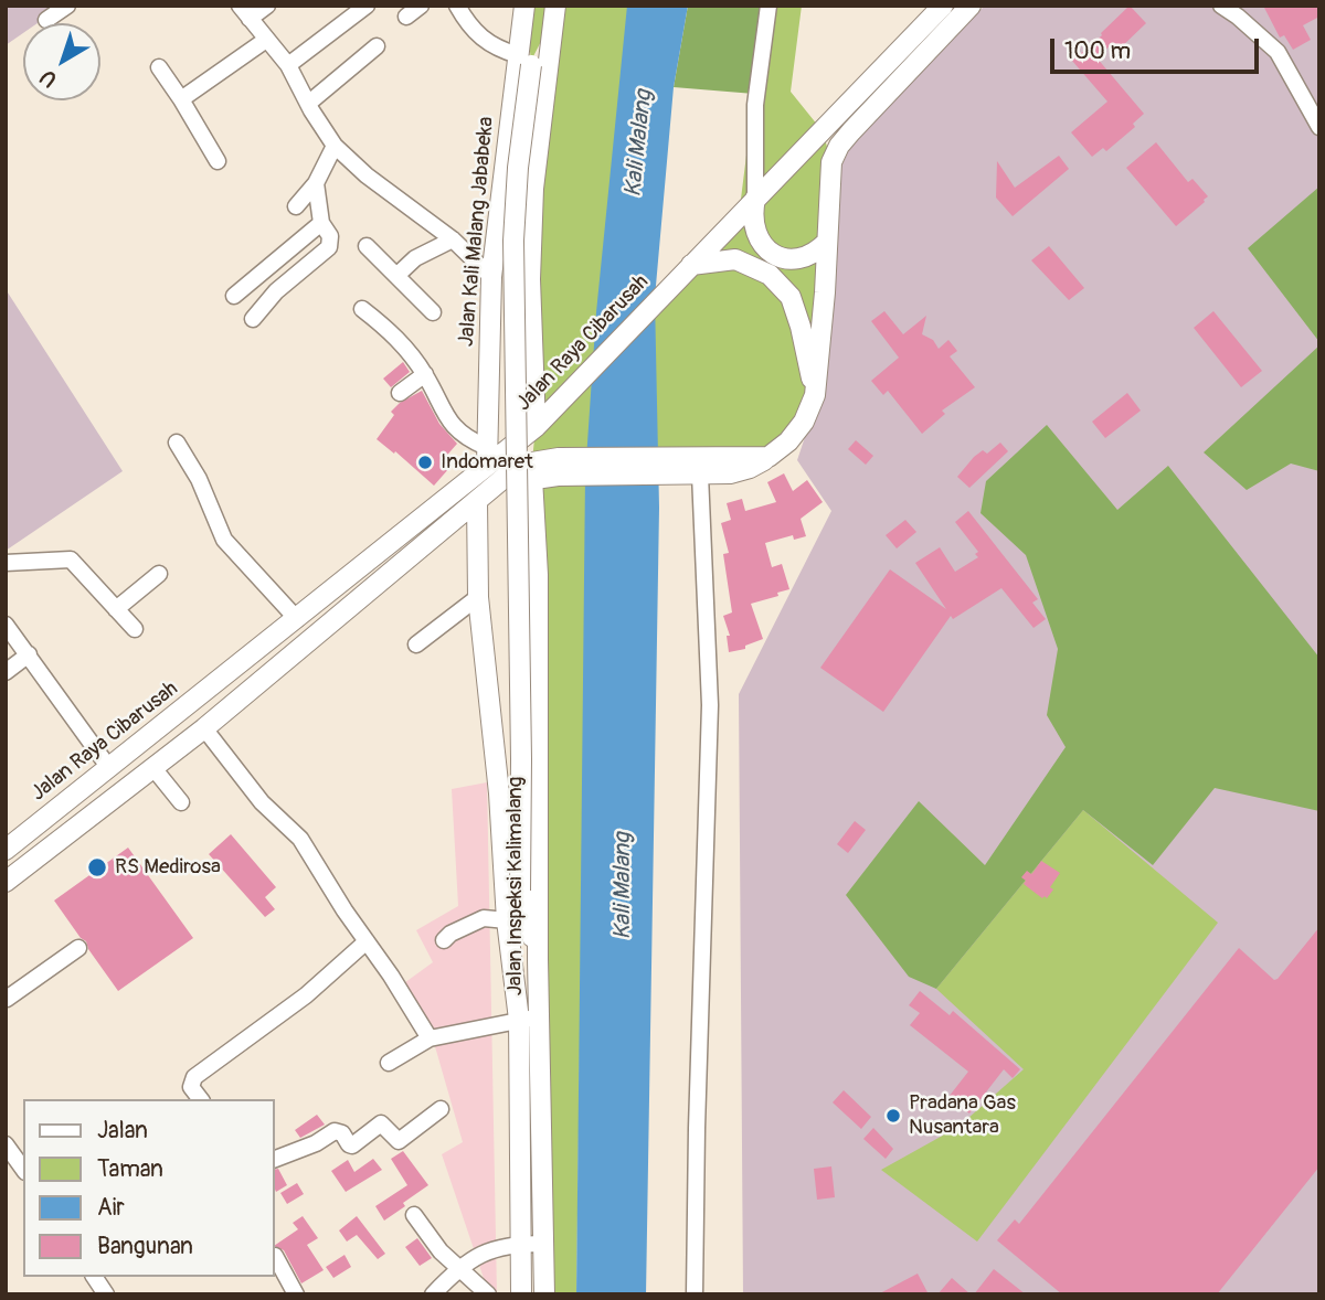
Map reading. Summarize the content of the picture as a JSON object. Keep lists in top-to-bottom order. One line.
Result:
{"streets":{"main road":["Jalan Kali Malang Jababeka","Jalan Raya Cibarusah","Jalan Inspeksi Kalimalang"]},"crossings":[["Jalan Kali Malang Jababeka","Jalan Raya Cibarusah"]],"water":["Kali Malang"],"places":["Indomaret","RS Medirosa","Pradana Gas Nusantara"],"legend":["Jalan","Taman","Air","Bangunan"],"scale_bar":"100 m","north":"bottom left"}
